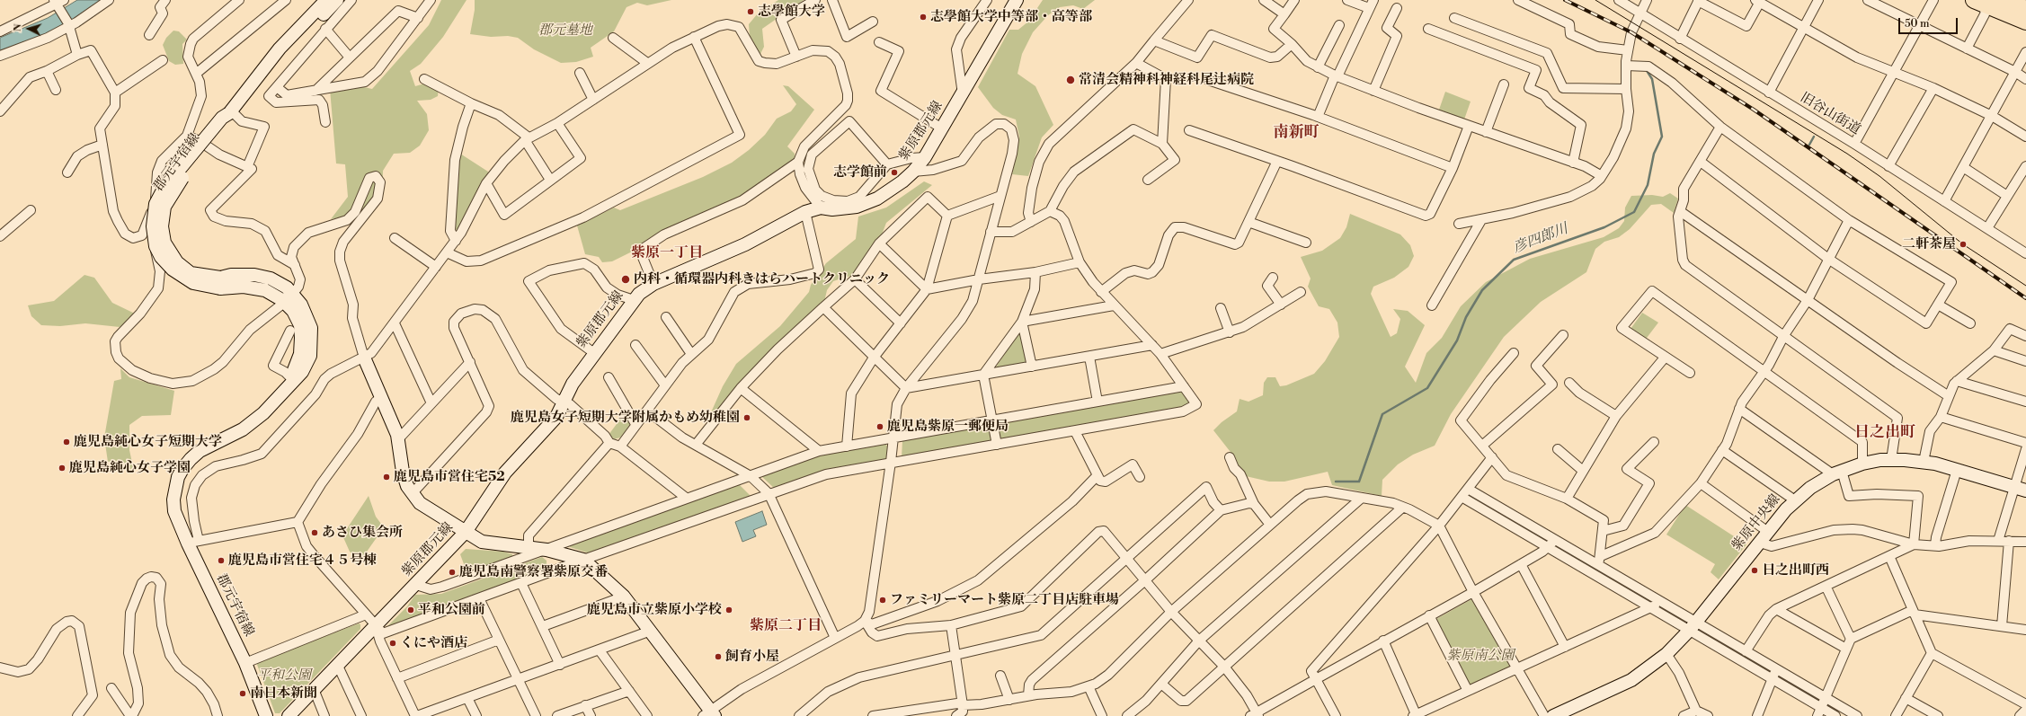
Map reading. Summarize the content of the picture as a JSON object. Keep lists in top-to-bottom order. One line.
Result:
{"streets":{"street":["旧谷山街道","紫原郡元線","郡元宇宿線","紫原中央線"]},"districts":["南新町","紫原一丁目","日之出町","紫原二丁目"],"water":["彦四郎川"],"parks":["郡元墓地","紫原南公園","平和公園"],"places":["志學館大学","志學館大学中等部・高等部","常清会精神科神経科尾辻病院","志学館前","二軒茶屋","内科・循環器内科きはらハートクリニック","鹿児島女子短期大学附属かもめ幼稚園","鹿児島紫原一郵便局","鹿児島純心女子短期大学","鹿児島純心女子学園","鹿児島市営住宅52","あさひ集会所","鹿児島市営住宅４５号棟","日之出町西","鹿児島南警察署紫原交番","ファミリーマート紫原二丁目店駐車場","平和公園前","鹿児島市立紫原小学校","くにや酒店","飼育小屋","南日本新聞"],"scale_bar":"50 m","north":"left"}
